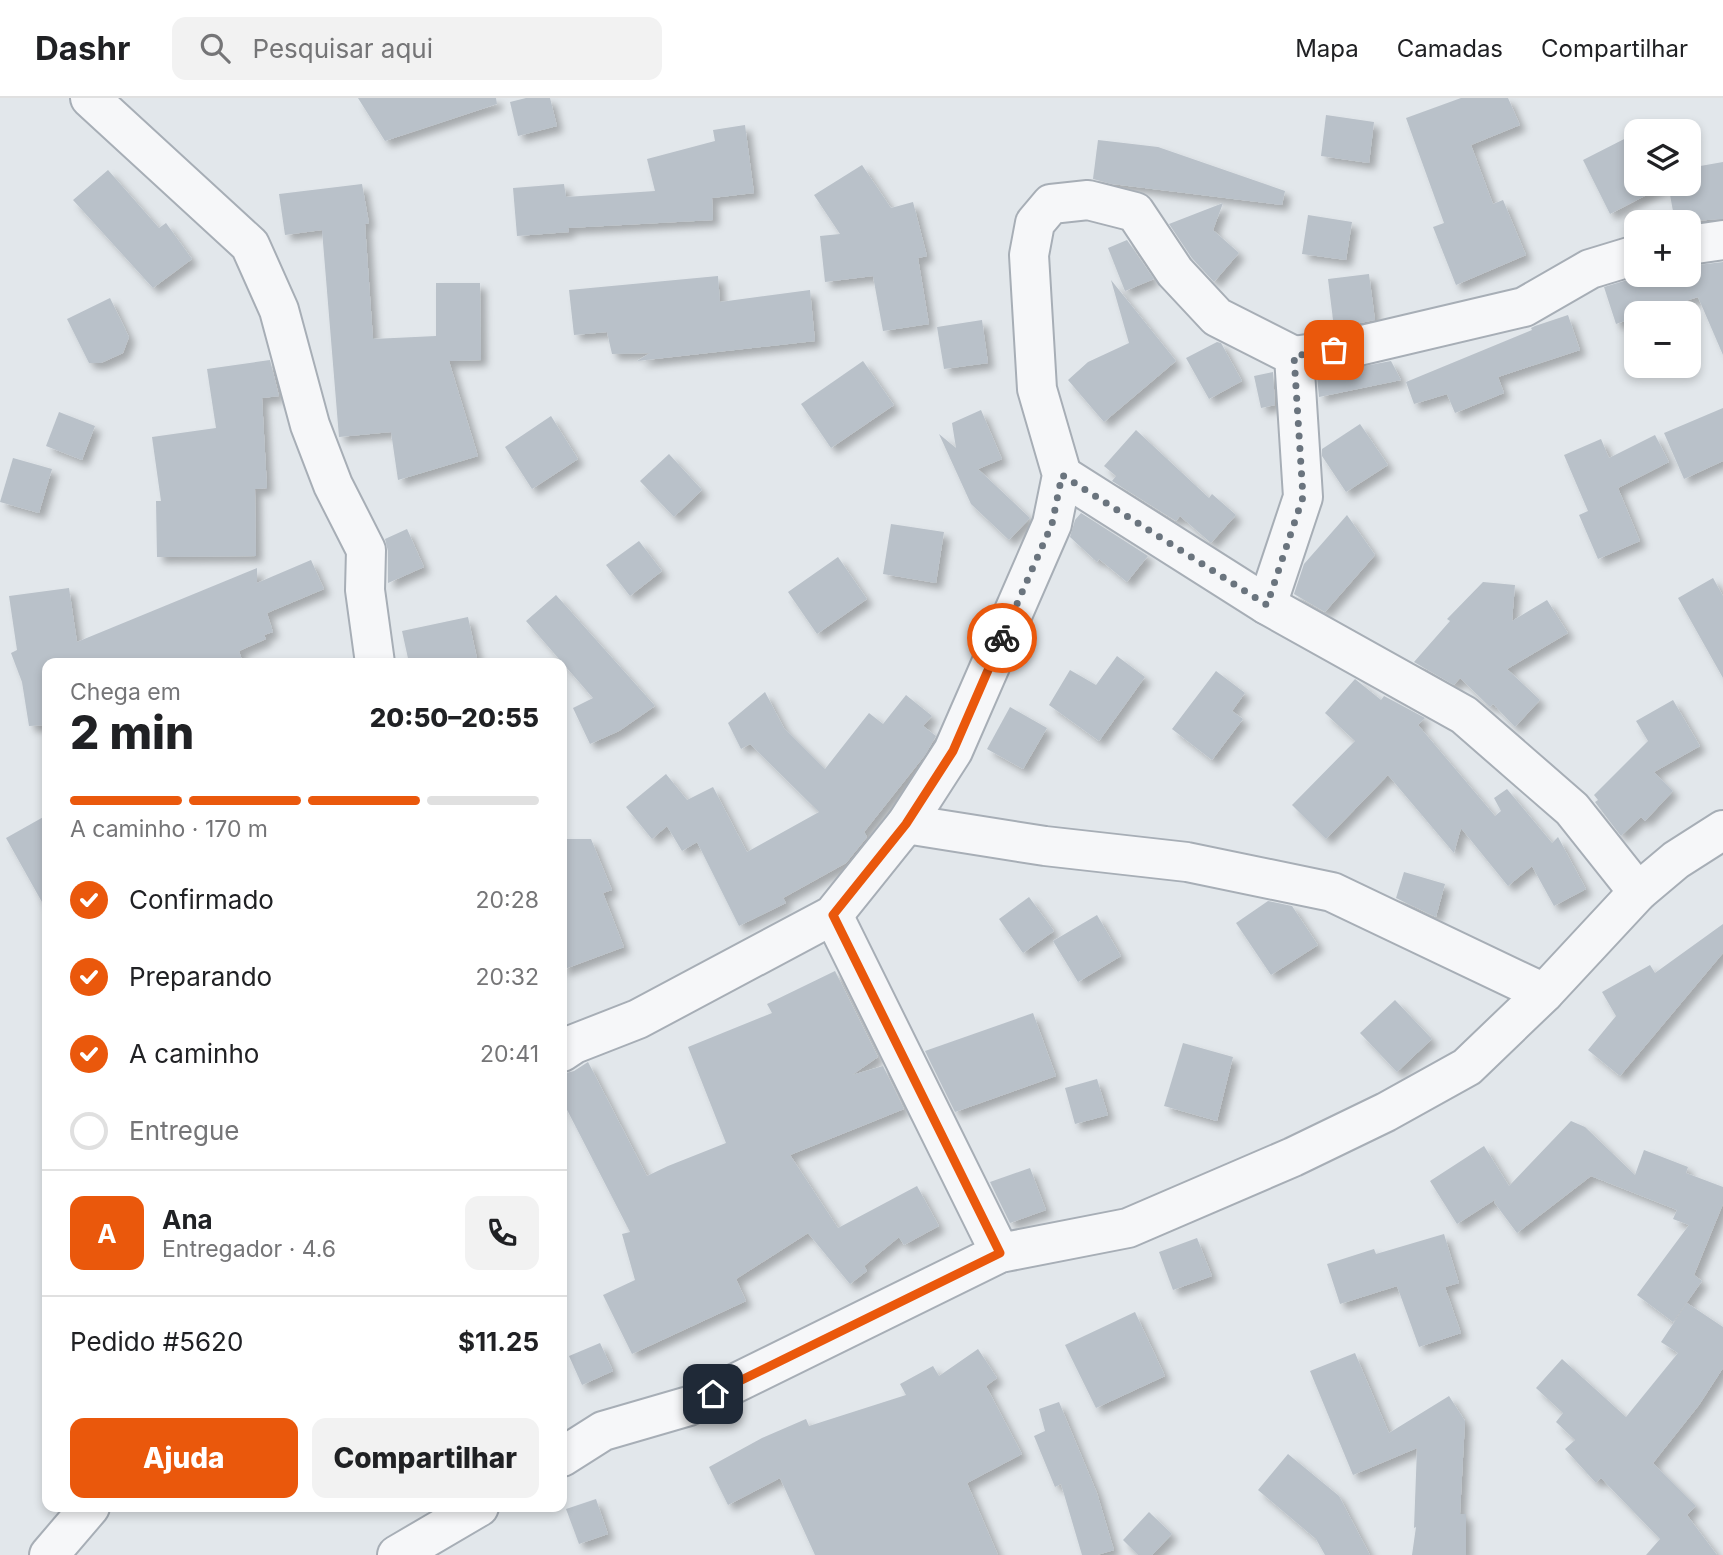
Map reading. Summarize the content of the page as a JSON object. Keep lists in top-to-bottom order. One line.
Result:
{"page":{"header":"Dashr","search":"Pesquisar aqui","nav":["Mapa","Camadas","Compartilhar"],"map_buttons":["+","−"],"heading":["2 min","Chega em","20:50–20:55"],"panel":["Ana","Entregador · 4.6","Pedido #5620","$11.25"],"bar":"A caminho · 170 m","list":[["Confirmado","20:28"],["Preparando","20:32"],["A caminho","20:41"],"Entregue"],"round":"A","buttons":["Ajuda","Compartilhar"]}}
